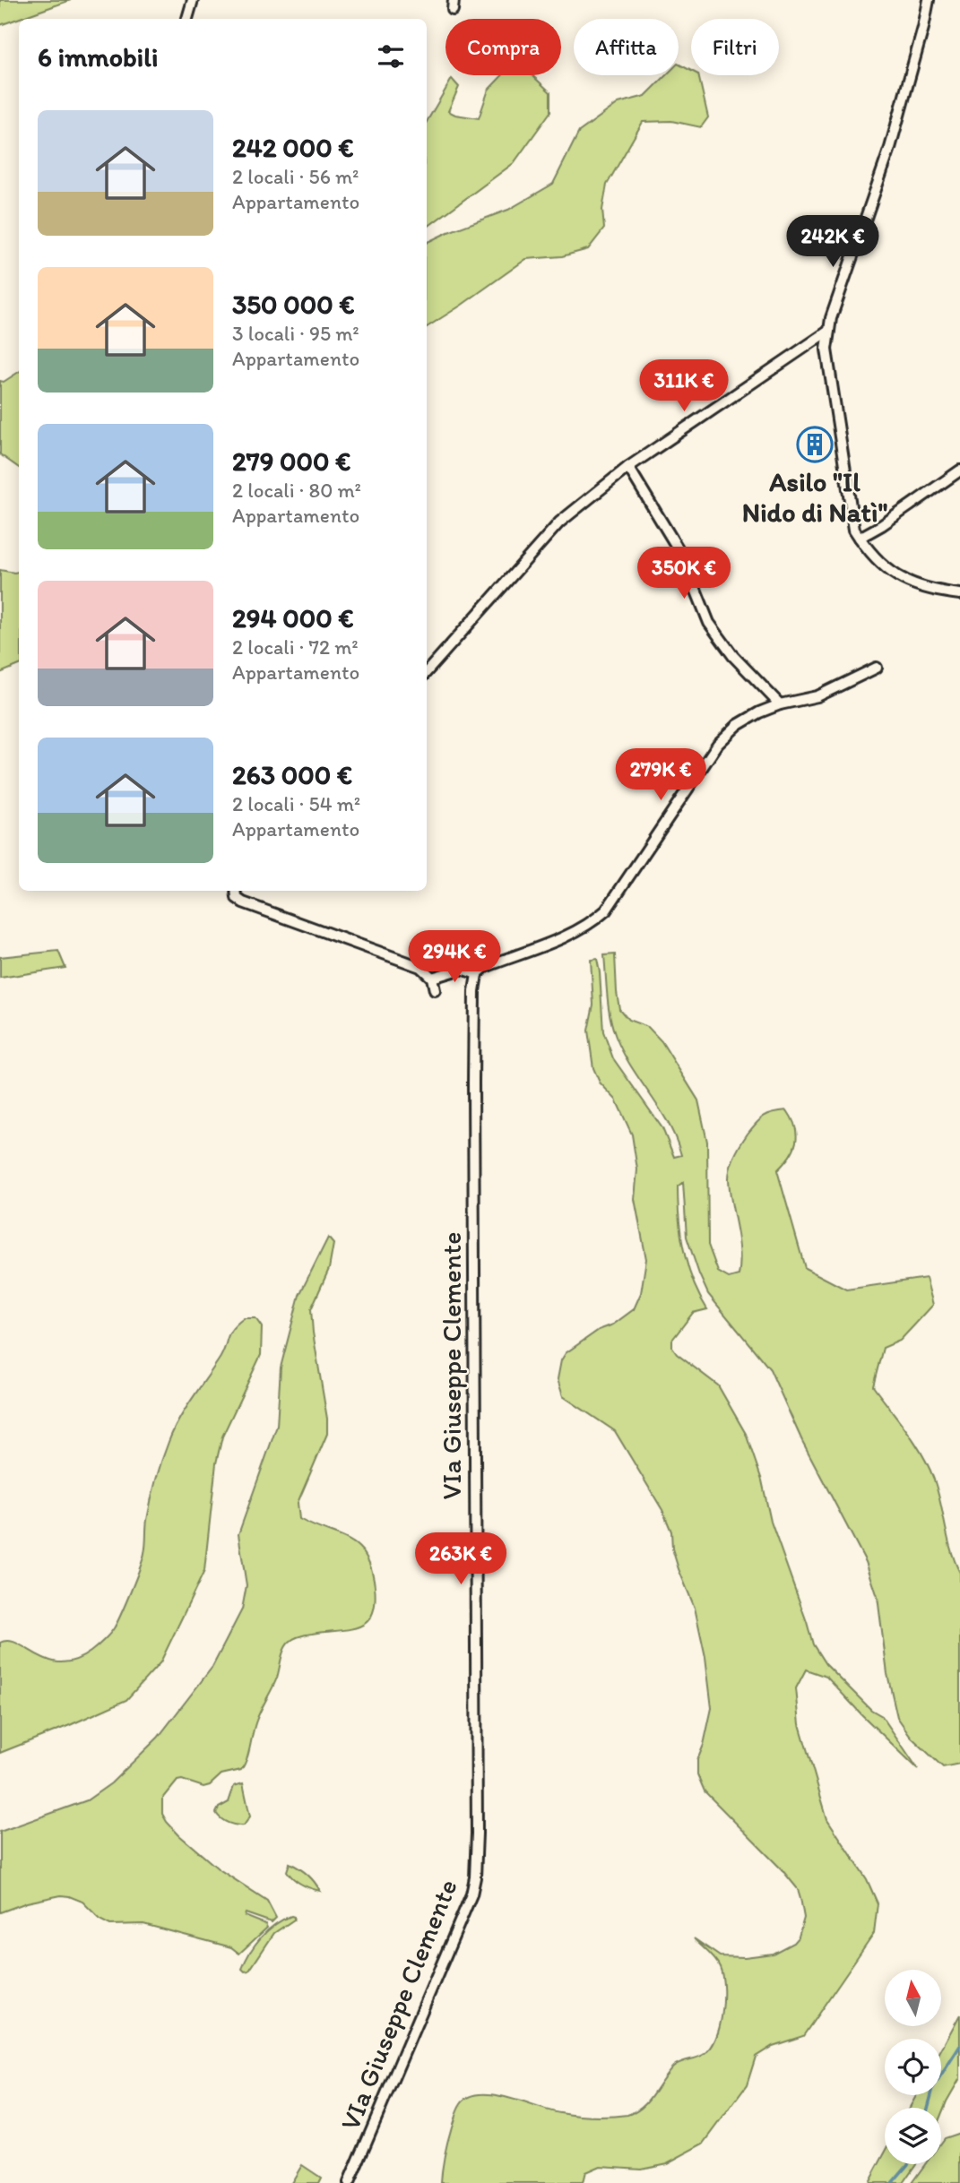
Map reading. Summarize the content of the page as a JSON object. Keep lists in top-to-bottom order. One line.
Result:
{"streets":{"street":["VIa Giuseppe Clemente"]},"places":{"building":["Asilo \"Il Nido di Natì\""]},"north":"top","page":{"chip":["Compra","Affitta","Filtri"],"heading":"6 immobili","list":[{"name":"242 000 €","note":"2 locali · 56 m² · Appartamento"},{"name":"350 000 €","note":"3 locali · 95 m² · Appartamento"},{"name":"279 000 €","note":"2 locali · 80 m² · Appartamento"},{"name":"294 000 €","note":"2 locali · 72 m² · Appartamento"},{"name":"263 000 €","note":"2 locali · 54 m² · Appartamento"}],"price":["242K €","311K €","350K €","279K €","294K €","263K €"]}}
